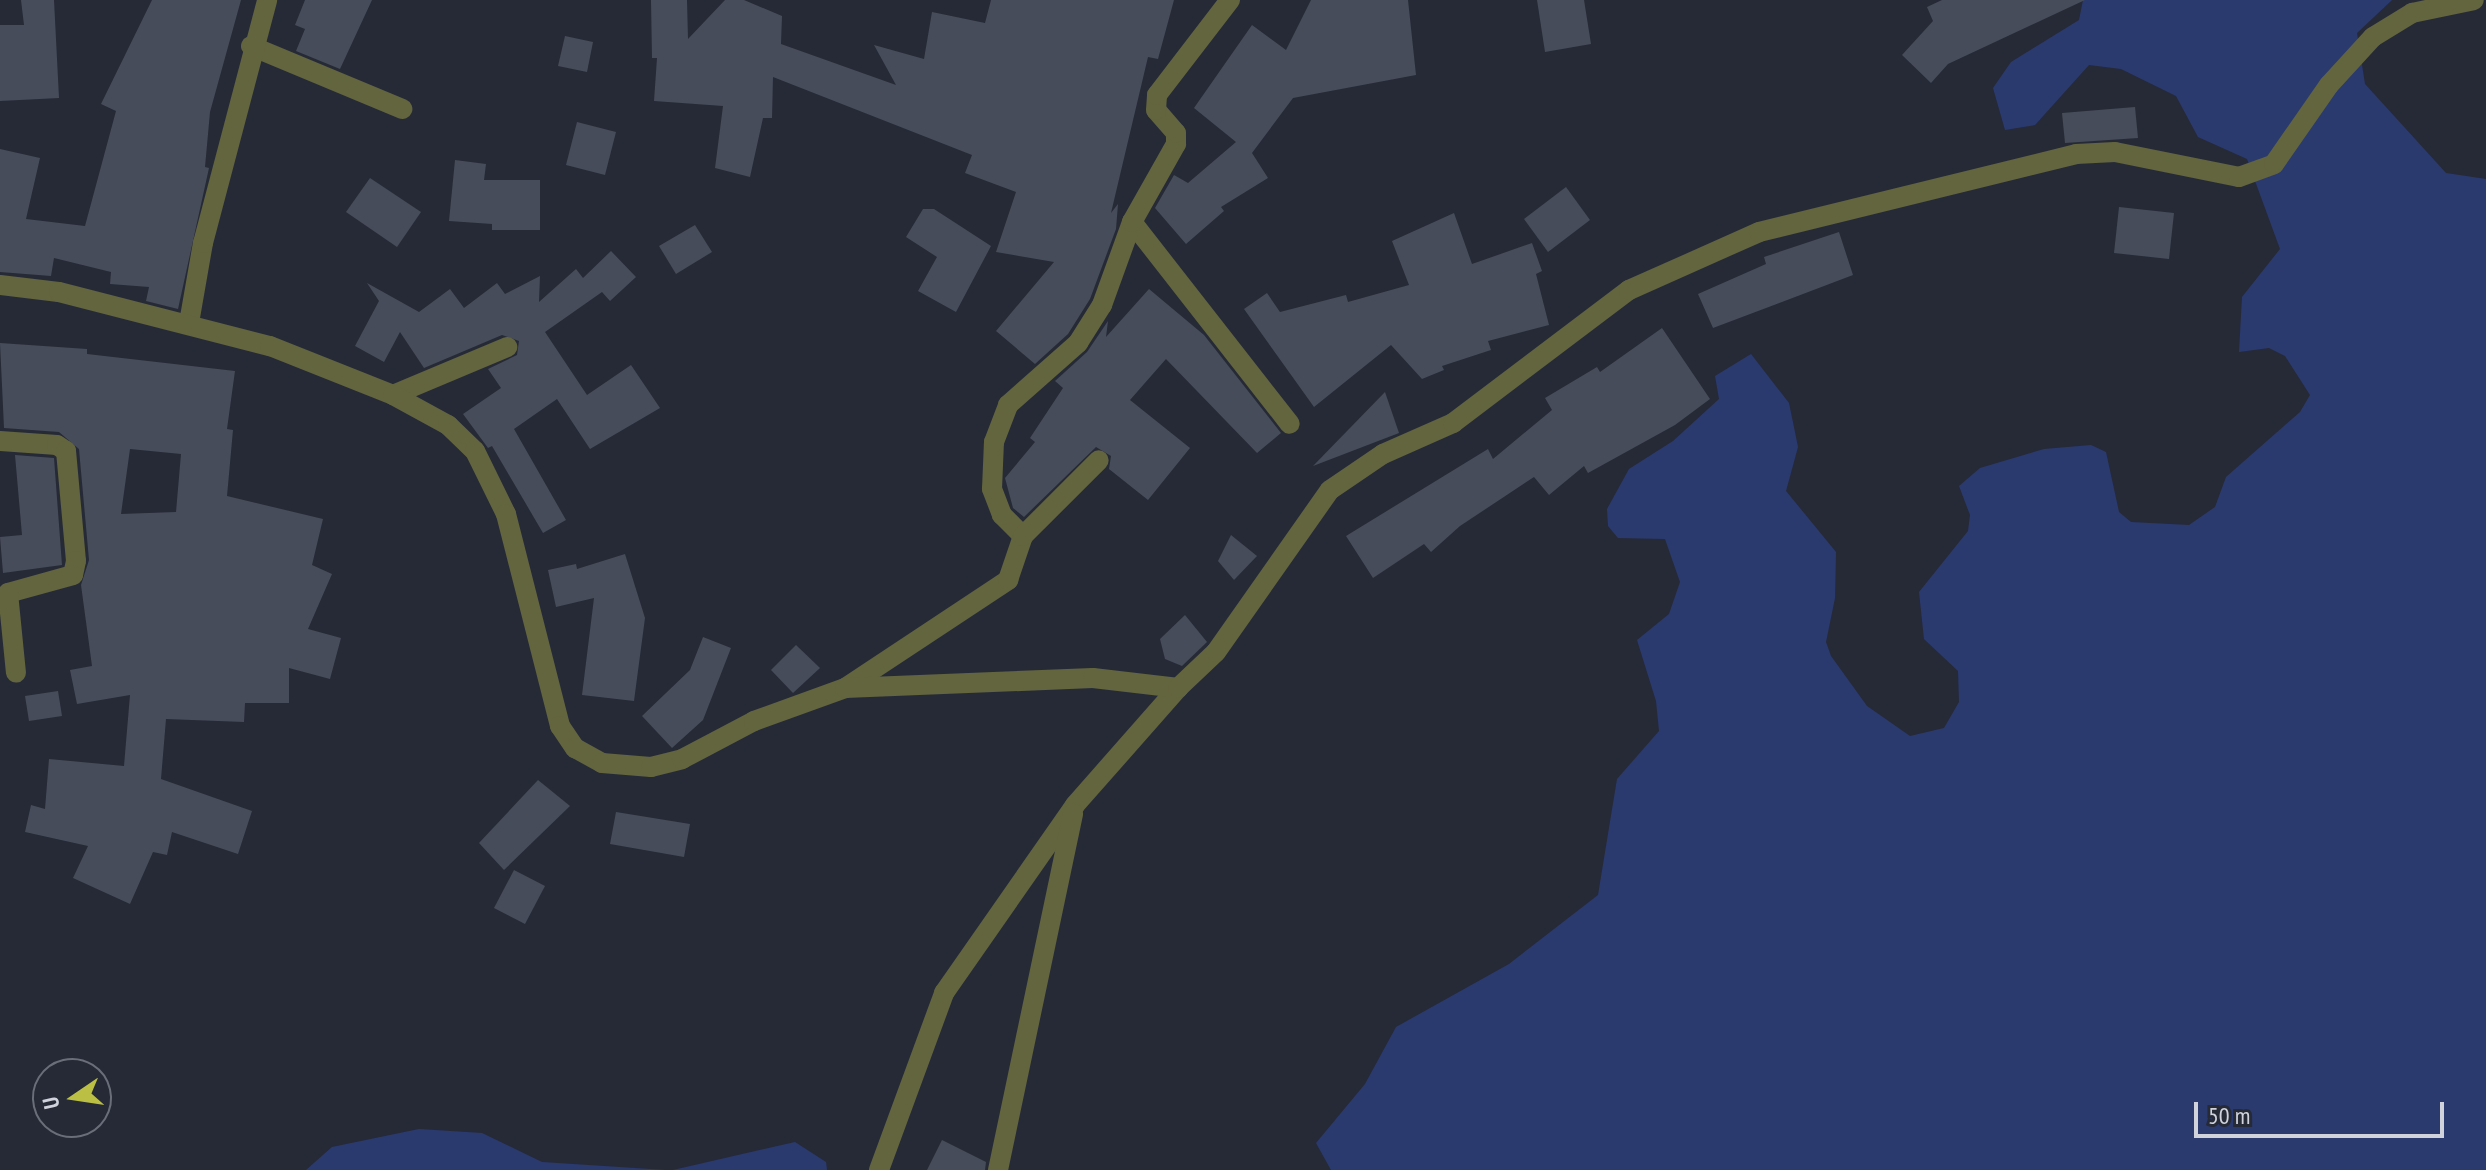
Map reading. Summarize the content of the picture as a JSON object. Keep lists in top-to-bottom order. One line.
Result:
{"scale_bar":"50 m","north":"left"}
